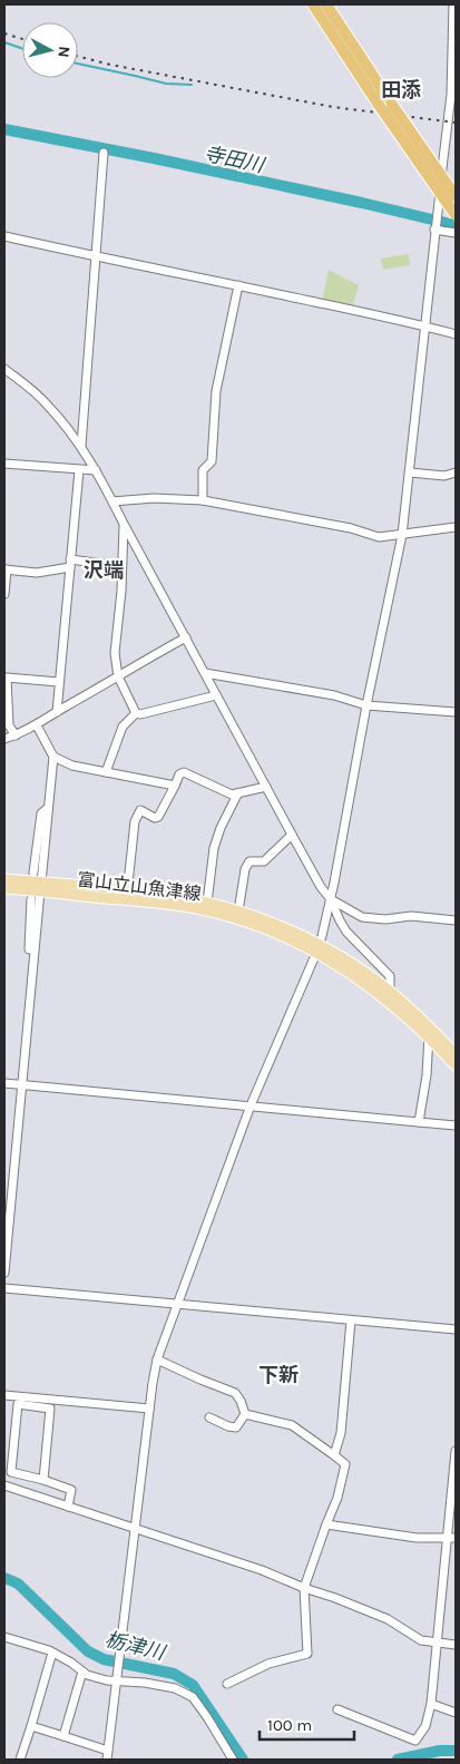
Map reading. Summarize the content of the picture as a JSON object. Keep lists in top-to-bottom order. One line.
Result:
{"streets":{"main road":["富山立山魚津線"]},"districts":["田添","沢端","下新"],"water":["寺田川","栃津川"],"scale_bar":"100 m","north":"right"}
